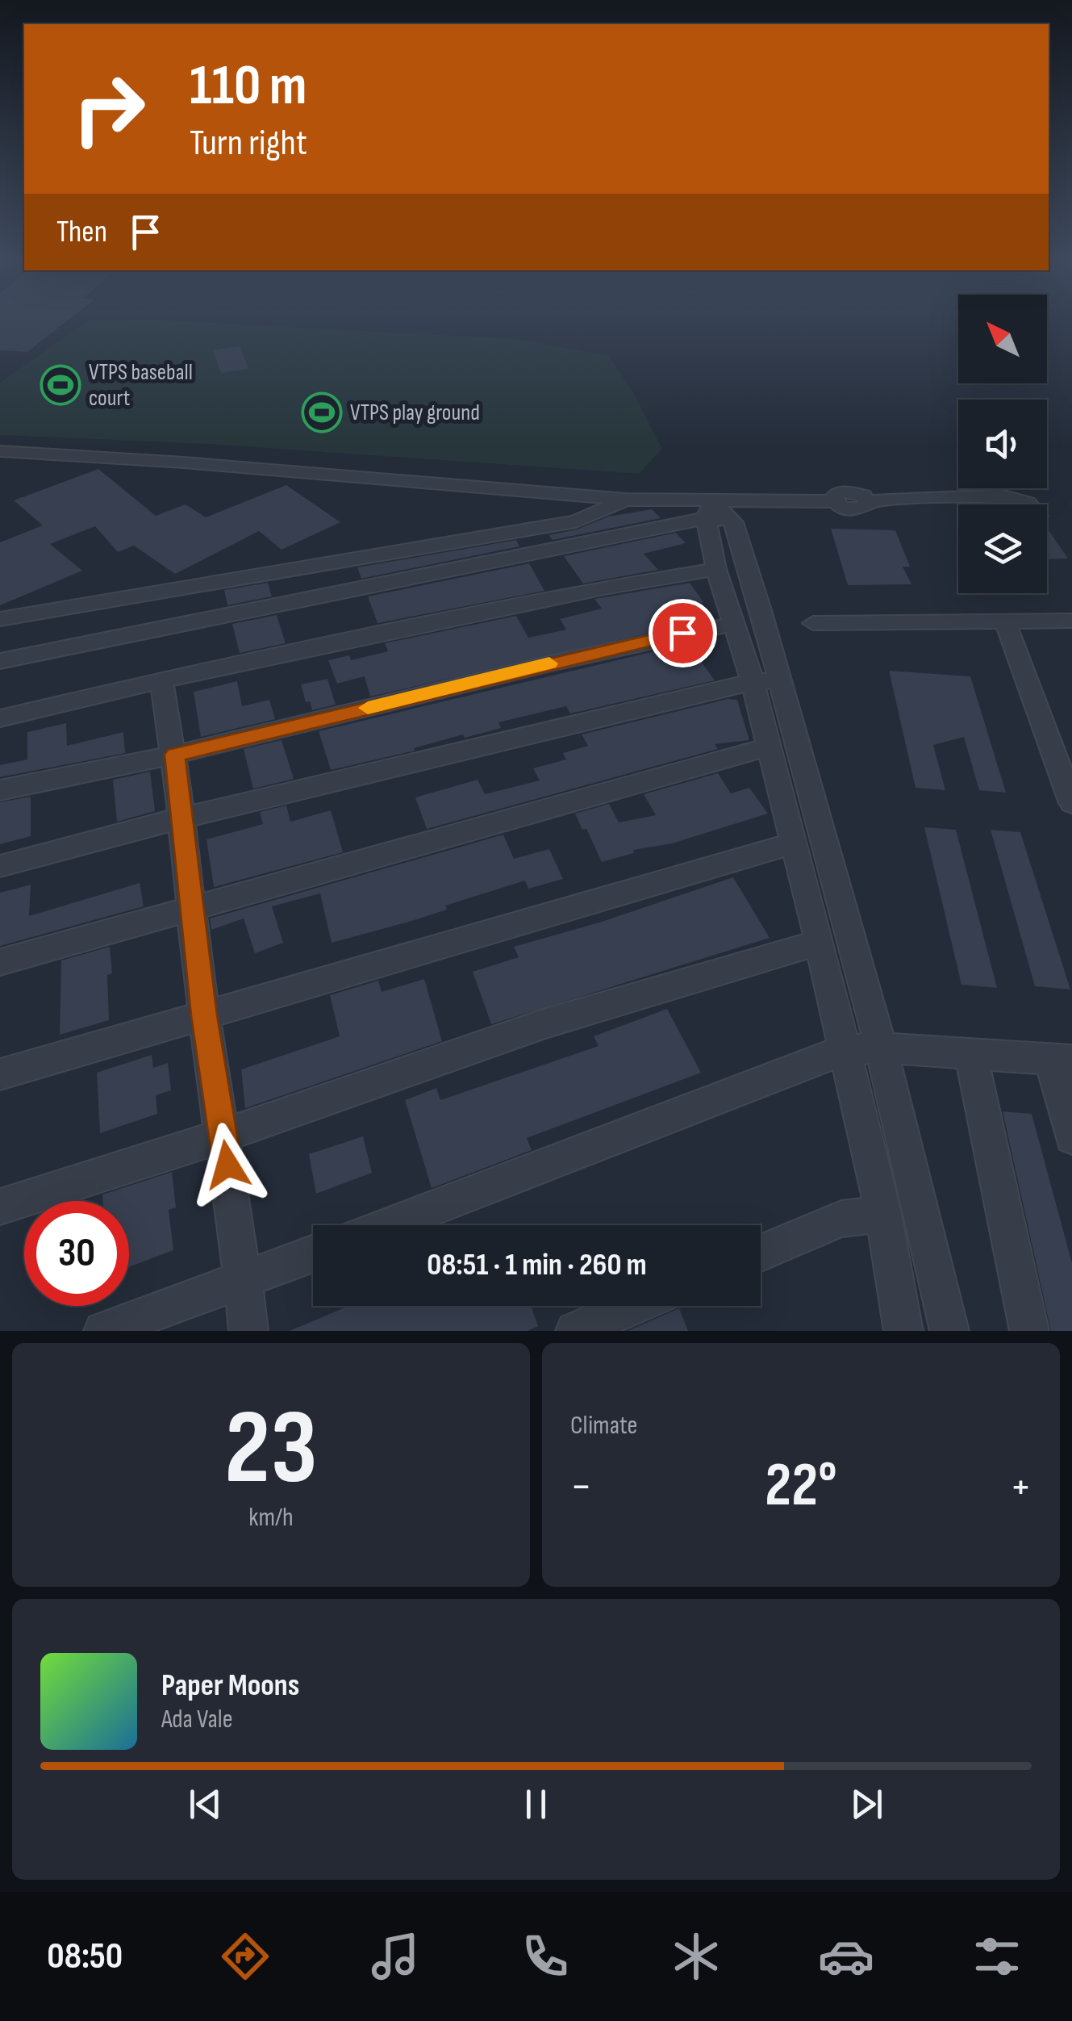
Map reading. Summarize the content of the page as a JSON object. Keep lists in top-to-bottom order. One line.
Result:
{"places":{"sports":["VTPS baseball court","VTPS play ground"]},"north":"top left","page":{"turn":["110 m","Turn right"],"then":"Then","limit":"30","trip":"08:51 · 1 min · 260 m","tile":[["23","km/h"],"Climate"],"heat":["−","22°","+"],"song":["Paper Moons","Ada Vale"],"tabs":"08:50"}}
